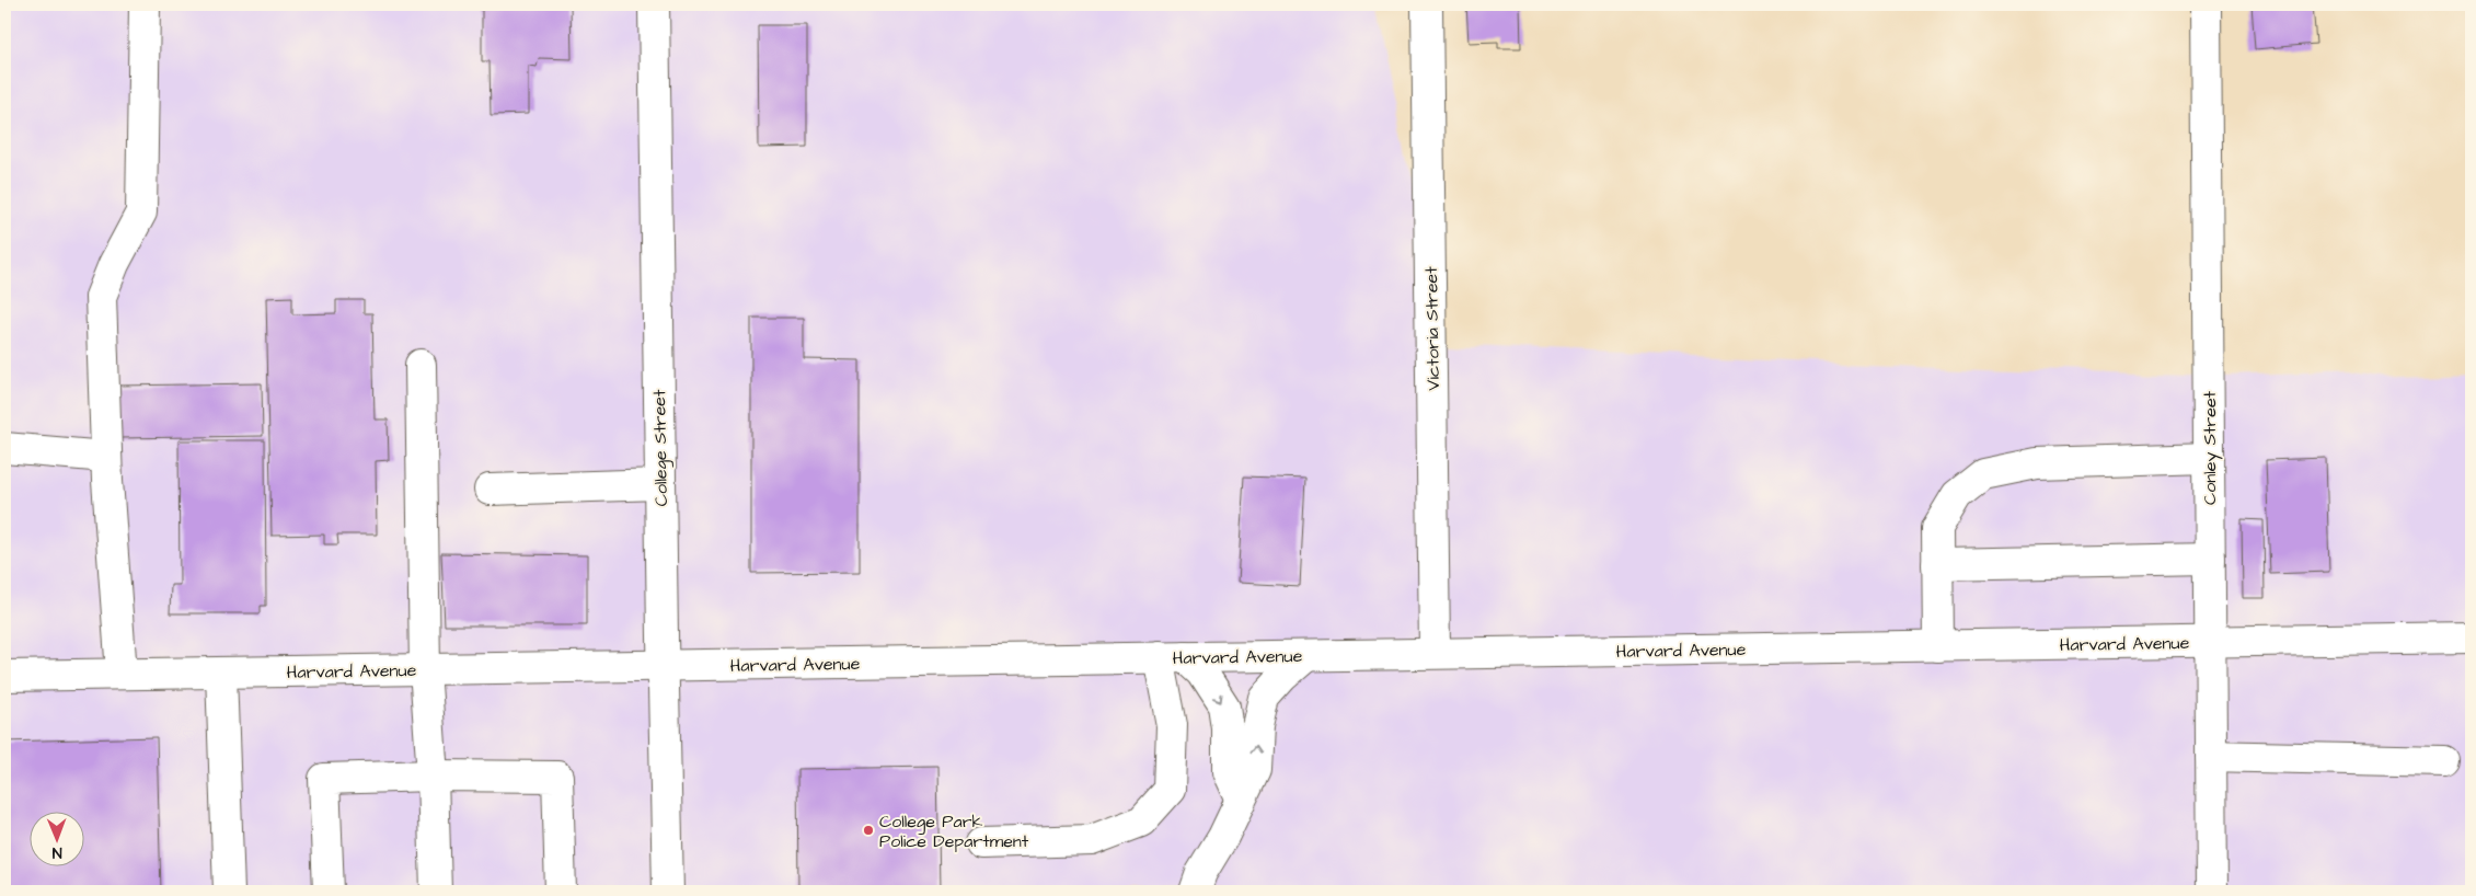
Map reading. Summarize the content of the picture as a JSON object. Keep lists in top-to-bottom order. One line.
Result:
{"streets":{"street":["Victoria Street","College Street","Conley Street","Harvard Avenue"]},"crossings":[["Victoria Street","Harvard Avenue"],["College Street","Harvard Avenue"],["Conley Street","Harvard Avenue"]],"places":["College Park Police Department"],"north":"bottom"}
